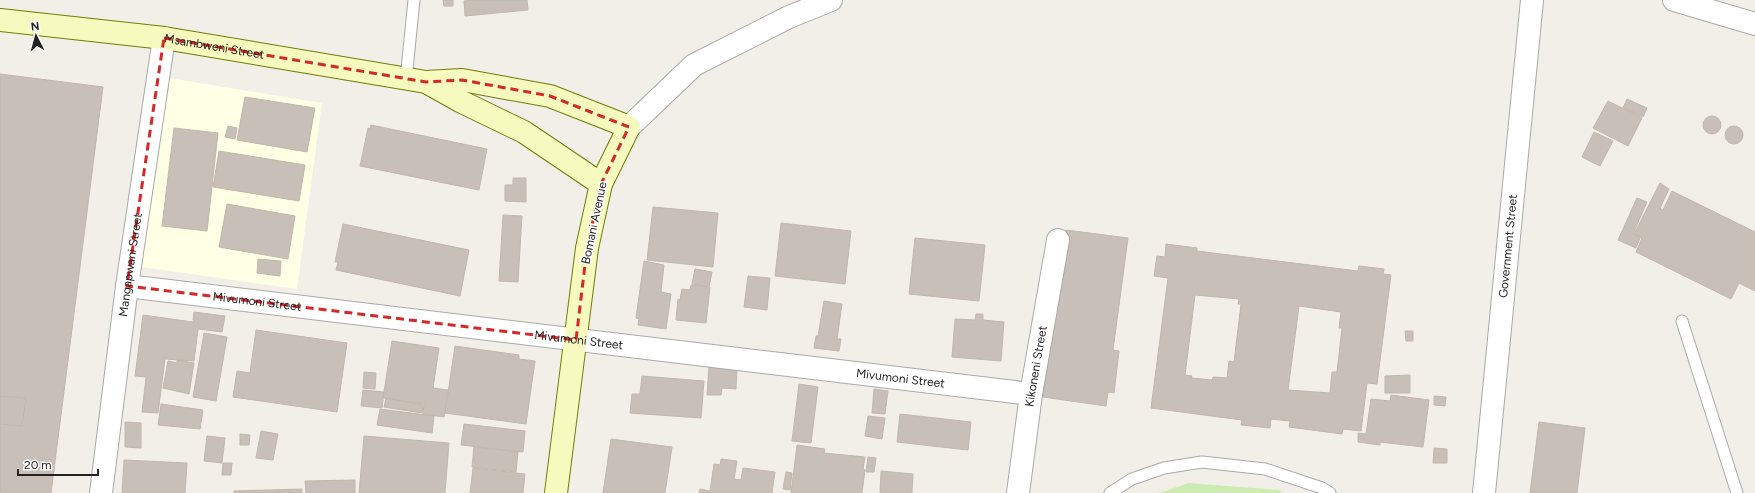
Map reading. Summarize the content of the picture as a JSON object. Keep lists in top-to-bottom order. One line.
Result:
{"streets":{"main road":["Msambweni Street","Bomani Avenue"],"street":["Government Street","Mangapwani Street","Mivumoni Street","Kikoneni Street"]},"crossings":[["Msambweni Street","Mangapwani Street"],["Bomani Avenue","Mivumoni Street"],["Mangapwani Street","Mivumoni Street"],["Mivumoni Street","Kikoneni Street"]],"scale_bar":"20 m","north":"top"}
